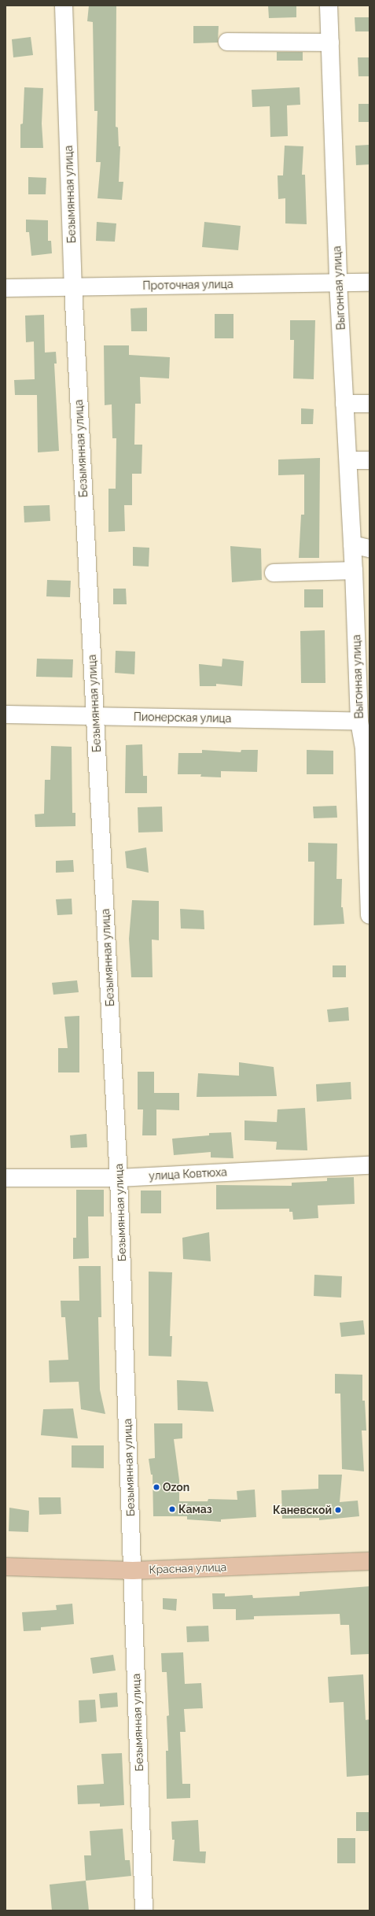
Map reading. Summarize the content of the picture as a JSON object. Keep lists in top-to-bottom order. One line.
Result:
{"streets":{"main road":["Красная улица"],"street":["Безымянная улица","Проточная улица","Выгонная улица","Пионерская улица","улица Ковтюха"]},"crossings":[["Безымянная улица","Проточная улица"],["Безымянная улица","Пионерская улица"],["Безымянная улица","улица Ковтюха"],["Безымянная улица","Красная улица"],["Проточная улица","Выгонная улица"],["Выгонная улица","Пионерская улица"]],"places":["Ozon","Камаз","Каневской"]}
